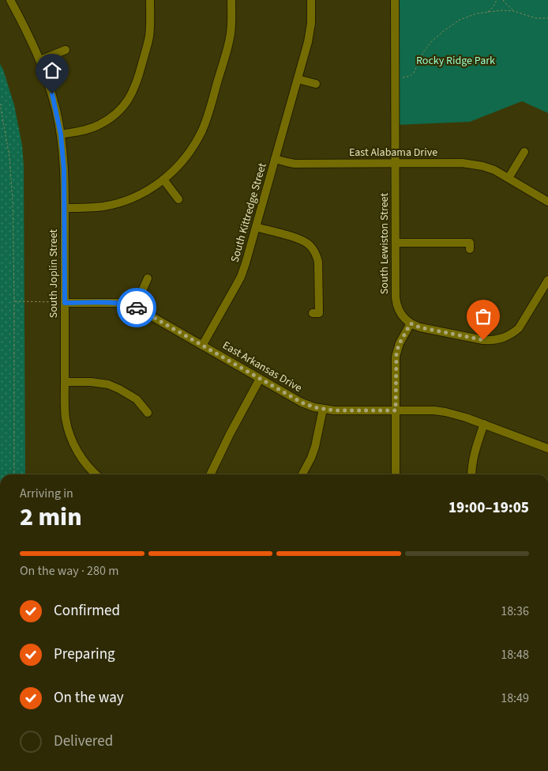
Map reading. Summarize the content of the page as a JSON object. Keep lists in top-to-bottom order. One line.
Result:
{"streets":{"street":["East Alabama Drive","South Kittredge Street","South Lewiston Street","South Joplin Street","East Arkansas Drive"]},"crossings":[["East Alabama Drive","South Kittredge Street"],["East Alabama Drive","South Lewiston Street"],["South Kittredge Street","East Arkansas Drive"],["South Joplin Street","East Arkansas Drive"]],"parks":["Rocky Ridge Park"],"page":{"heading":["2 min","Arriving in","19:00–19:05"],"bar":"On the way · 280 m","list":[["Confirmed","18:36"],["Preparing","18:48"],["On the way","18:49"],"Delivered"]}}
